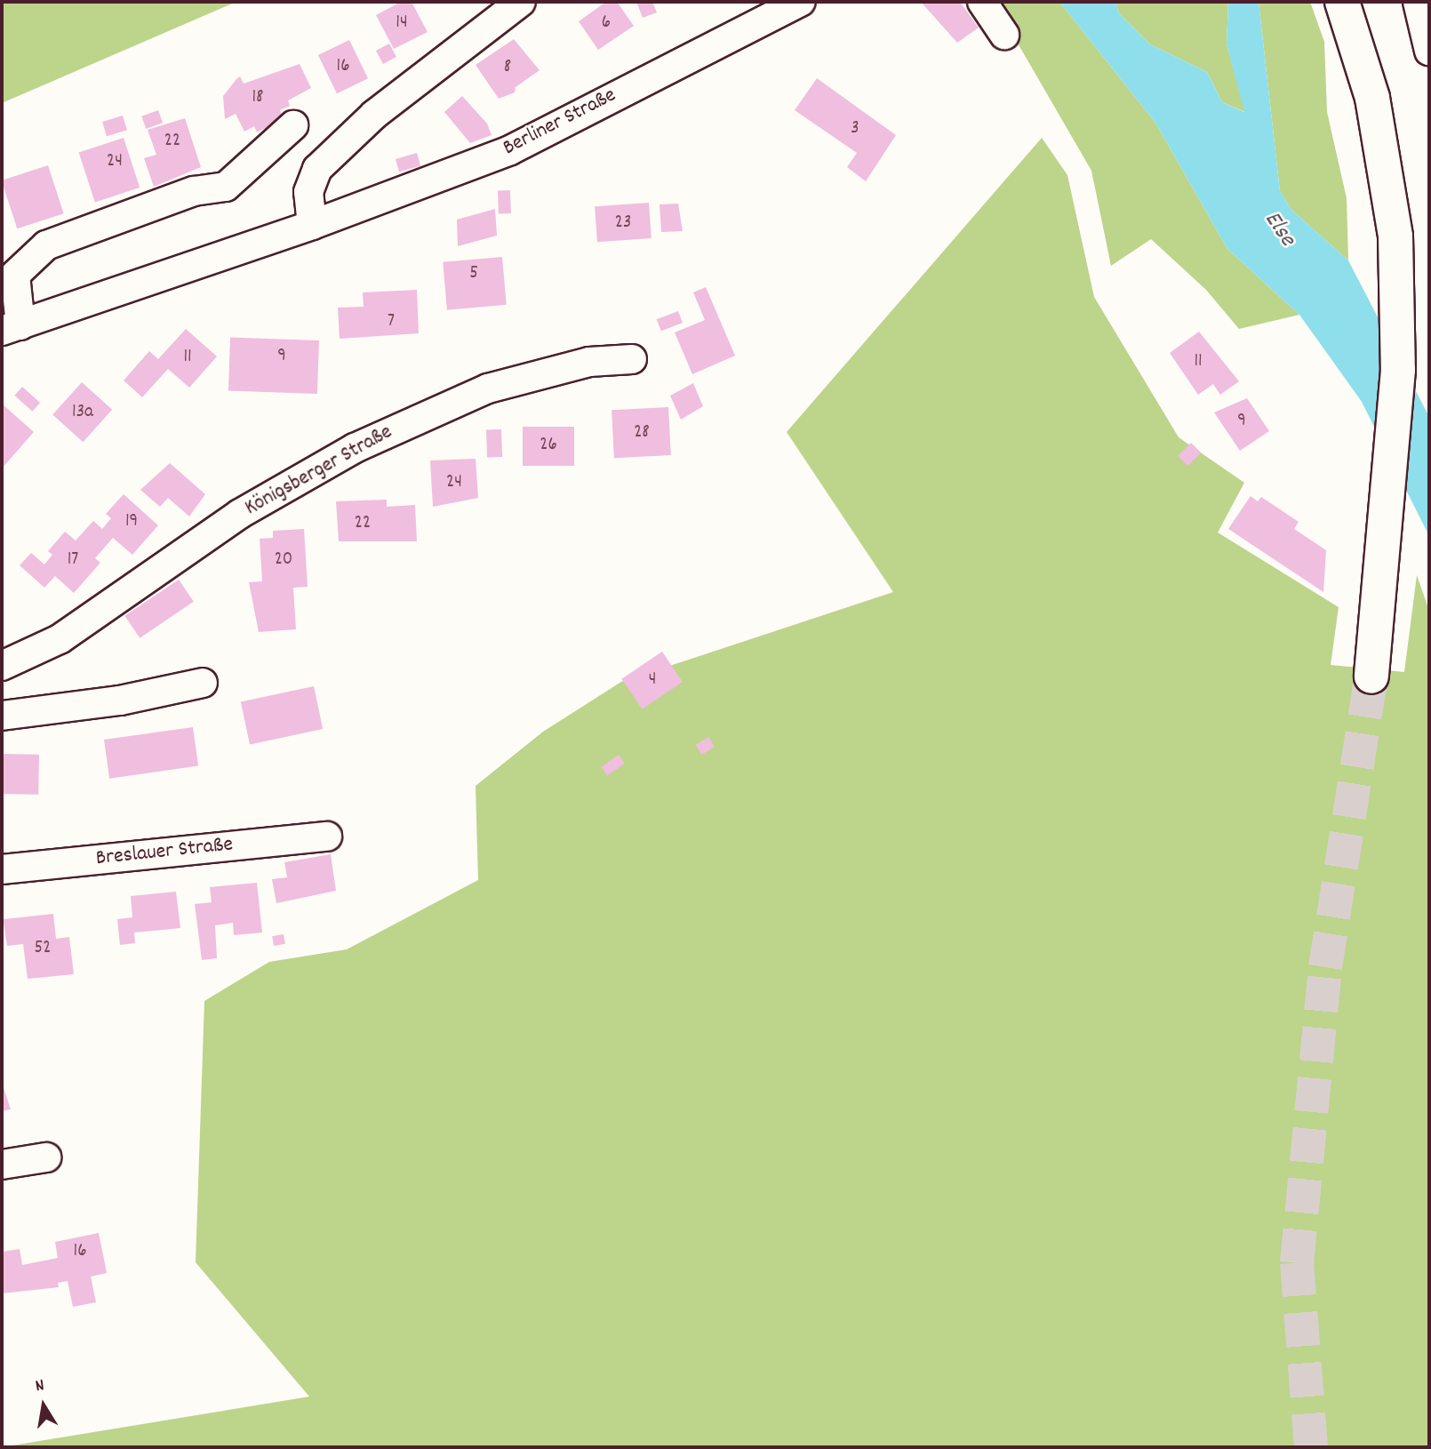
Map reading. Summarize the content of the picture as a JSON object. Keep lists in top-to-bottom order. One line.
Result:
{"streets":{"street":["Berliner Straße","Königsberger Straße","Breslauer Straße"]},"water":["Else"],"house_numbers":["14","6","16","8","18","3","22","24","23","5","7","9","11","11","13a","9","28","26","24","19","22","17","20","4","52","16"],"north":"top"}
